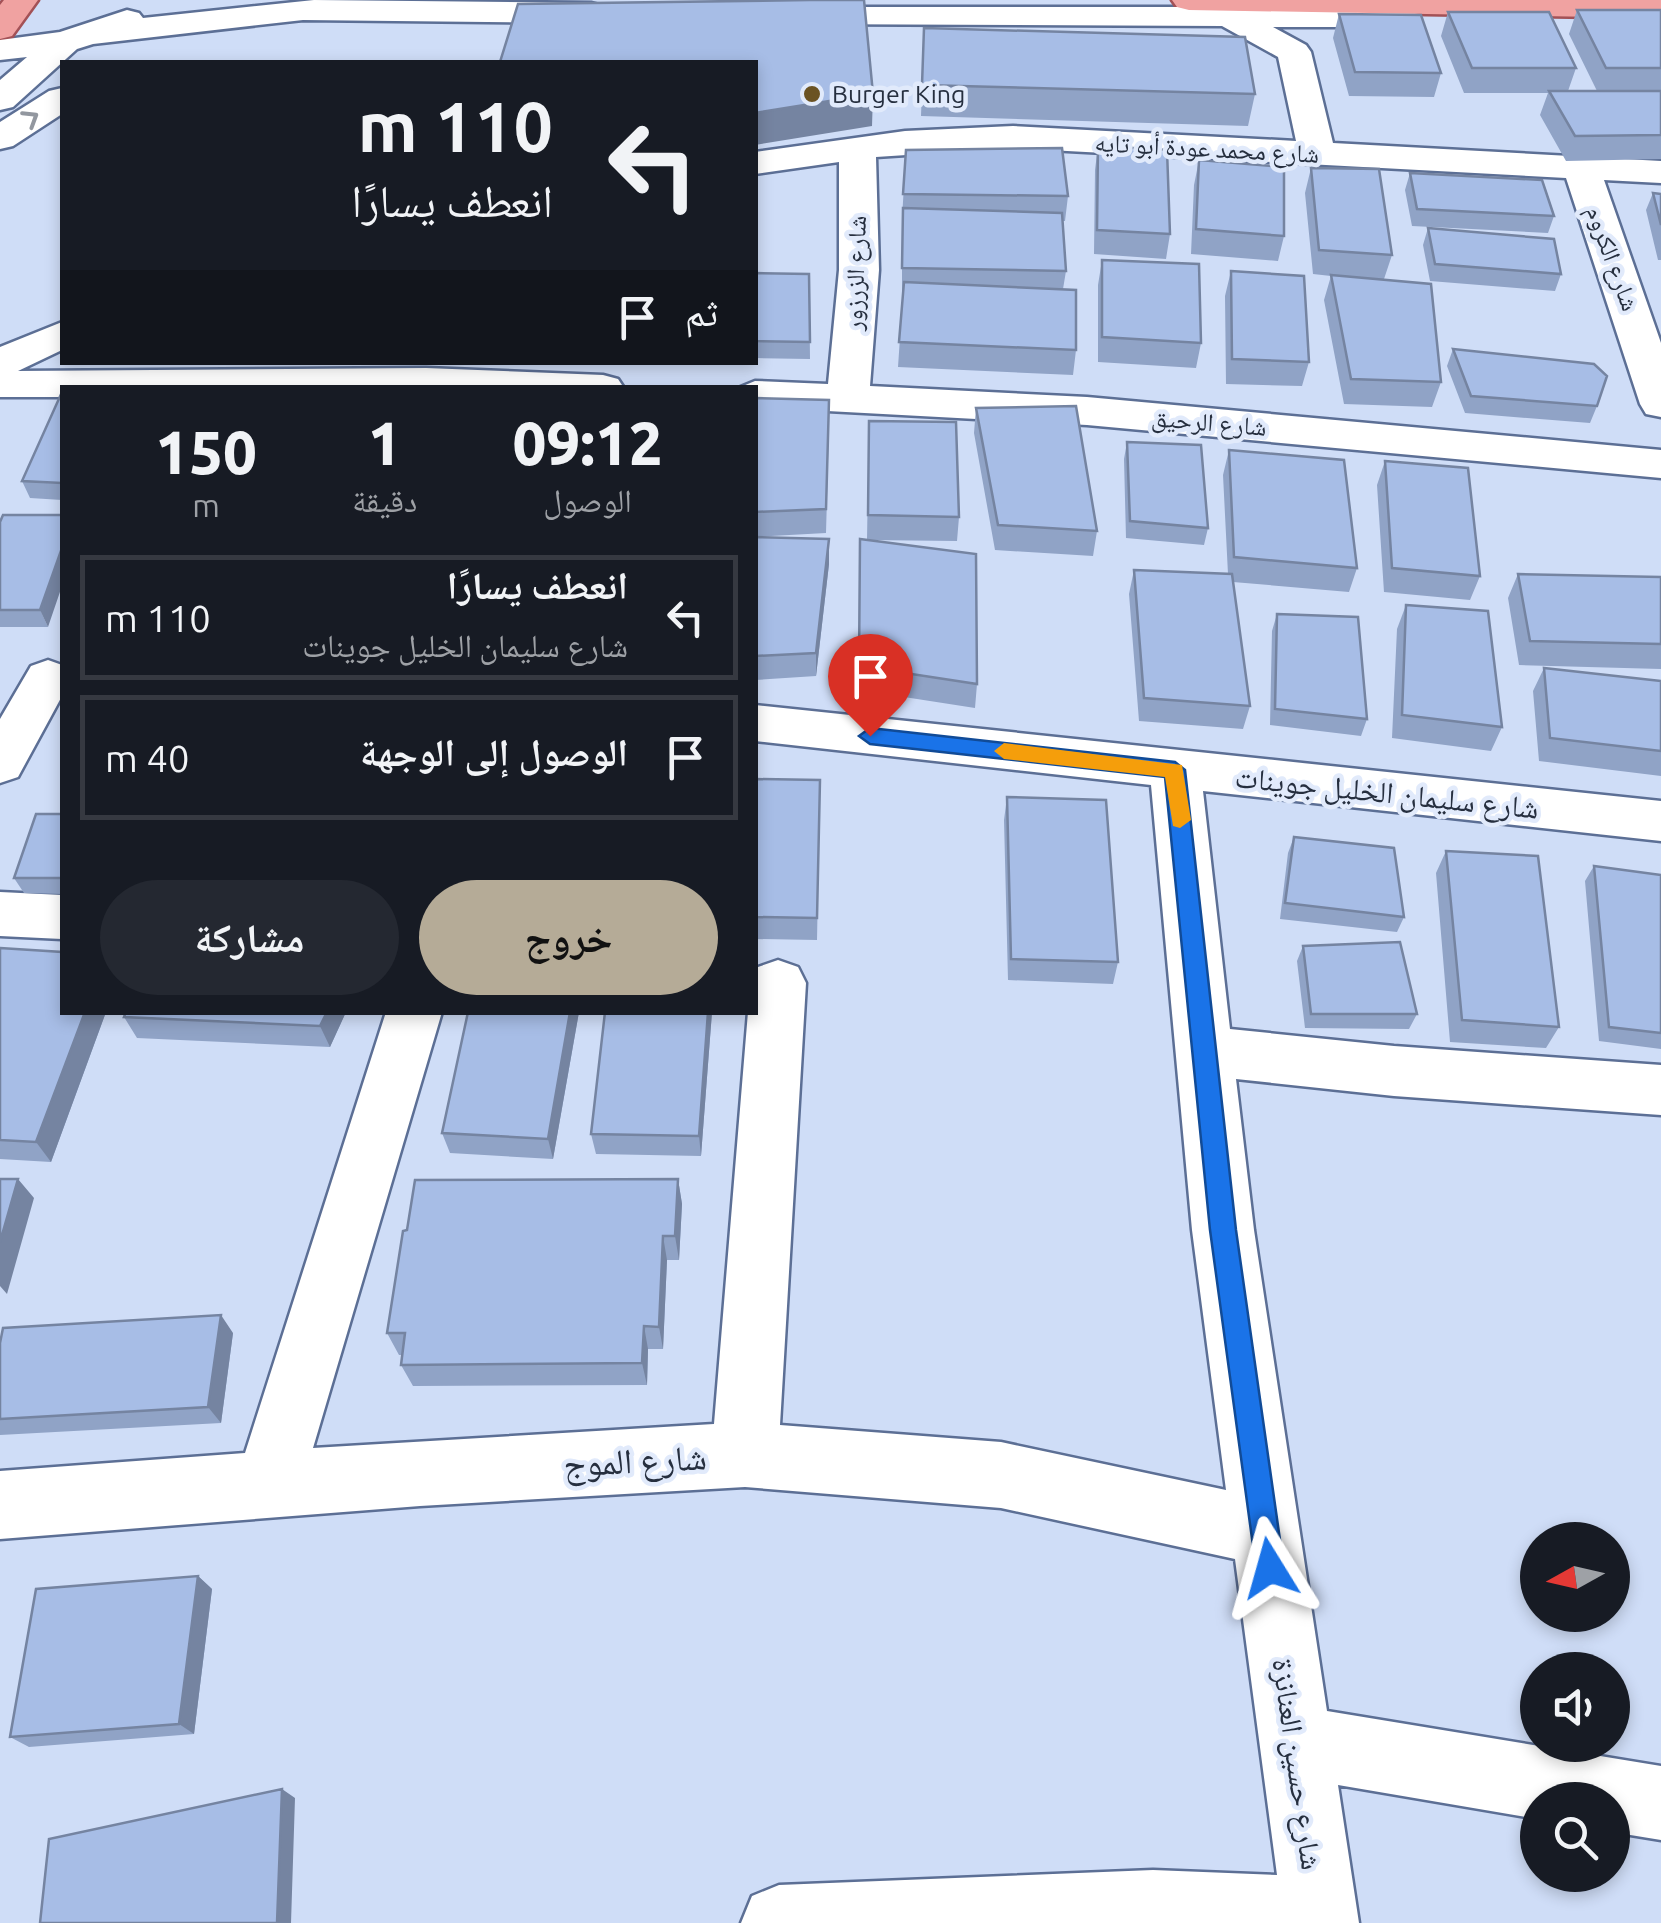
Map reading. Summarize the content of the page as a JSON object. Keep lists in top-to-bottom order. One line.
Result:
{"streets":{"street":["شارع محمد عودة أبو تايه","شارع الكروم","شارع الزرزور","شارع الرحيق","شارع سليمان الخليل جوينات","شارع الموج","شارع حسين العنانزة"]},"crossings":[["شارع محمد عودة أبو تايه","شارع الكروم"],["شارع محمد عودة أبو تايه","شارع الزرزور"],["شارع الزرزور","شارع الرحيق"],["شارع سليمان الخليل جوينات","شارع حسين العنانزة"],["شارع الموج","شارع حسين العنانزة"]],"places":["Burger King"],"north":"left","page":{"turn":["110 m","انعطف يسارًا"],"then":"ثم","eta":["09:12","الوصول","1","دقيقة","150","m"],"list":[{"name":"انعطف يسارًا","note":"شارع سليمان الخليل جوينات","value":"110 m"},{"name":"الوصول إلى الوجهة","value":"40 m"}],"buttons":["خروج","مشاركة"]}}
